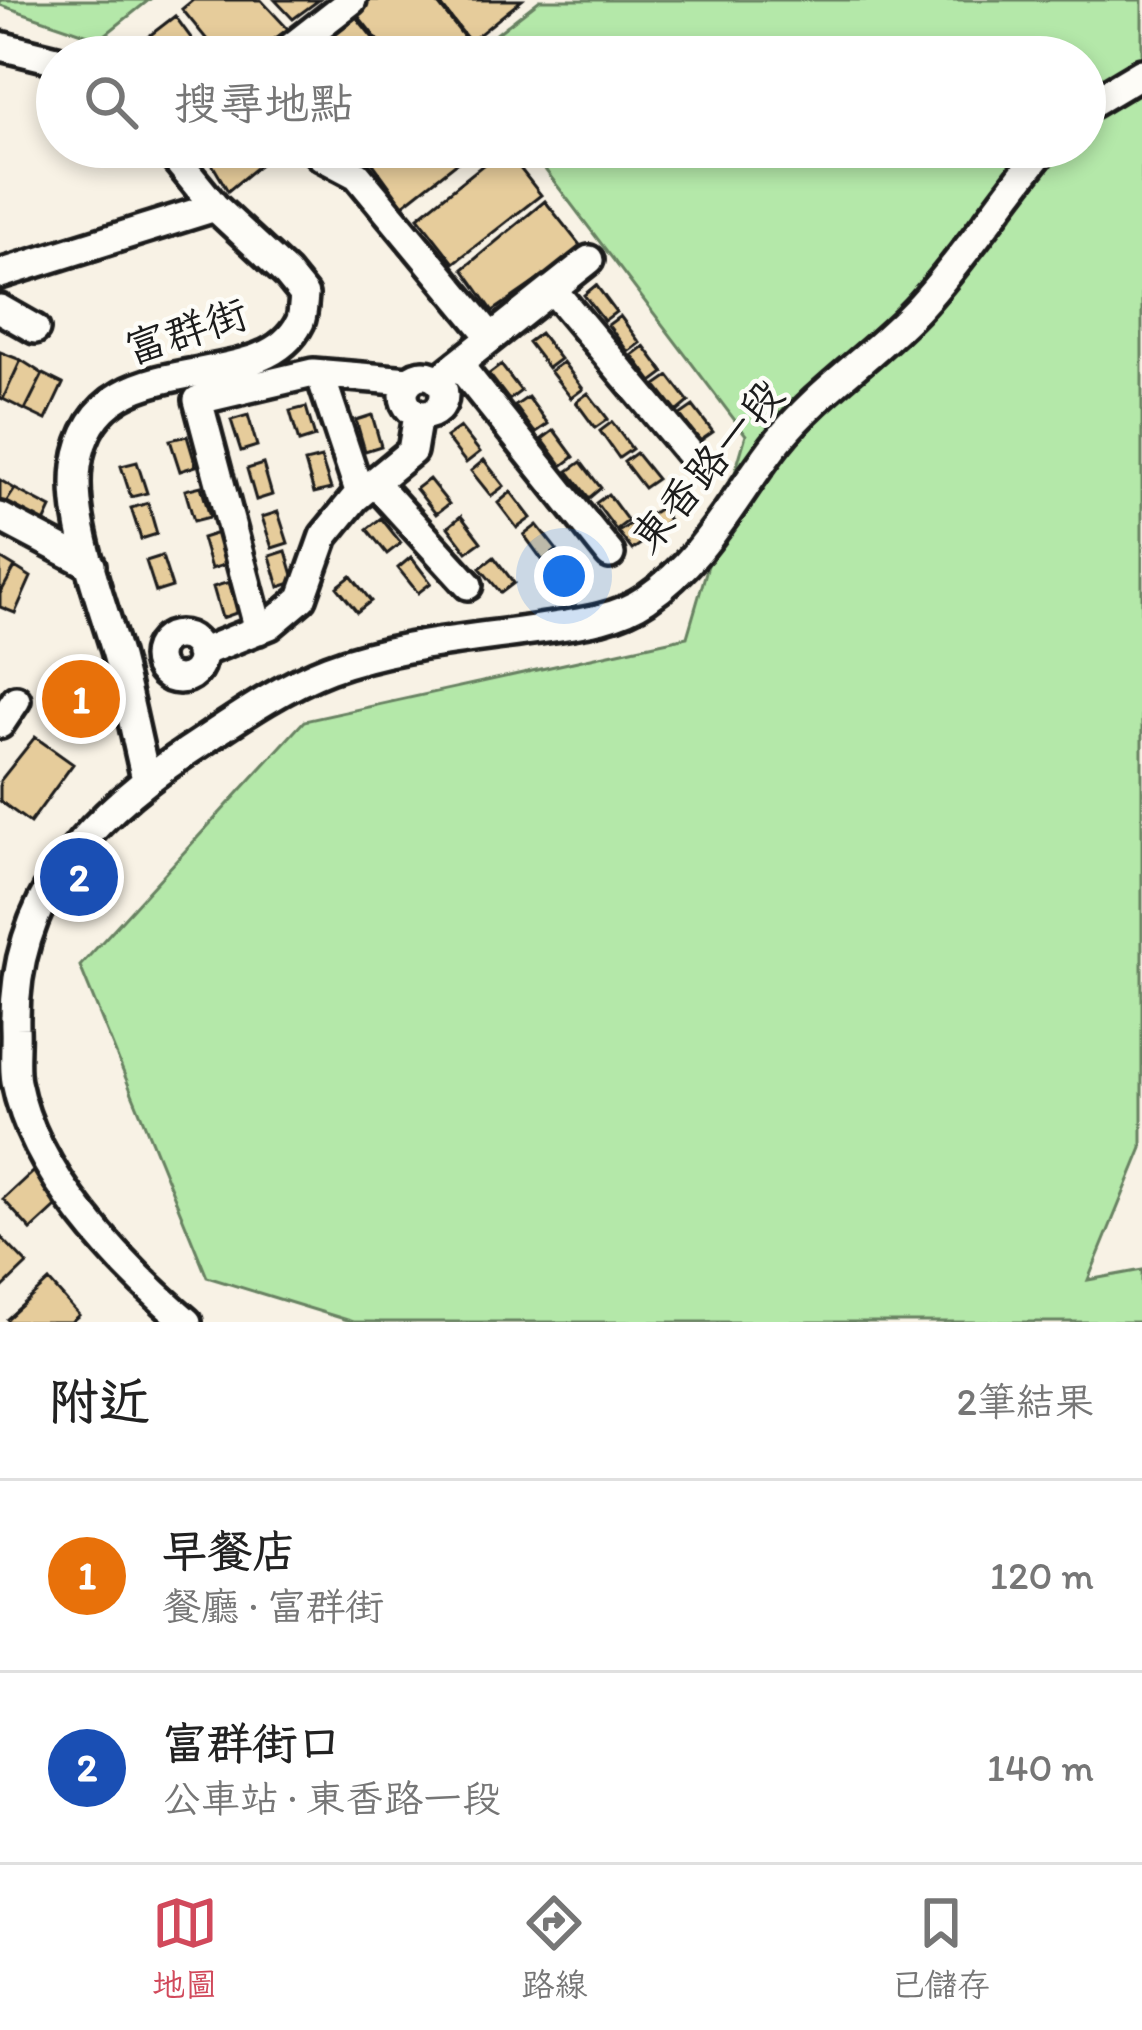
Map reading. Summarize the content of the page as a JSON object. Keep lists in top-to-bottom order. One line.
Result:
{"streets":{"street":["富群街","東香路一段"]},"crossings":[["富群街","東香路一段"]],"page":{"search":"搜尋地點","pins":["1","2"],"heading":["附近","2筆結果"],"list":[{"mark":"1","name":"早餐店","note":"餐廳 · 富群街","value":"120 m"},{"mark":"2","name":"富群街口","note":"公車站 · 東香路一段","value":"140 m"}],"nav":["地圖","路線","已儲存"]}}
